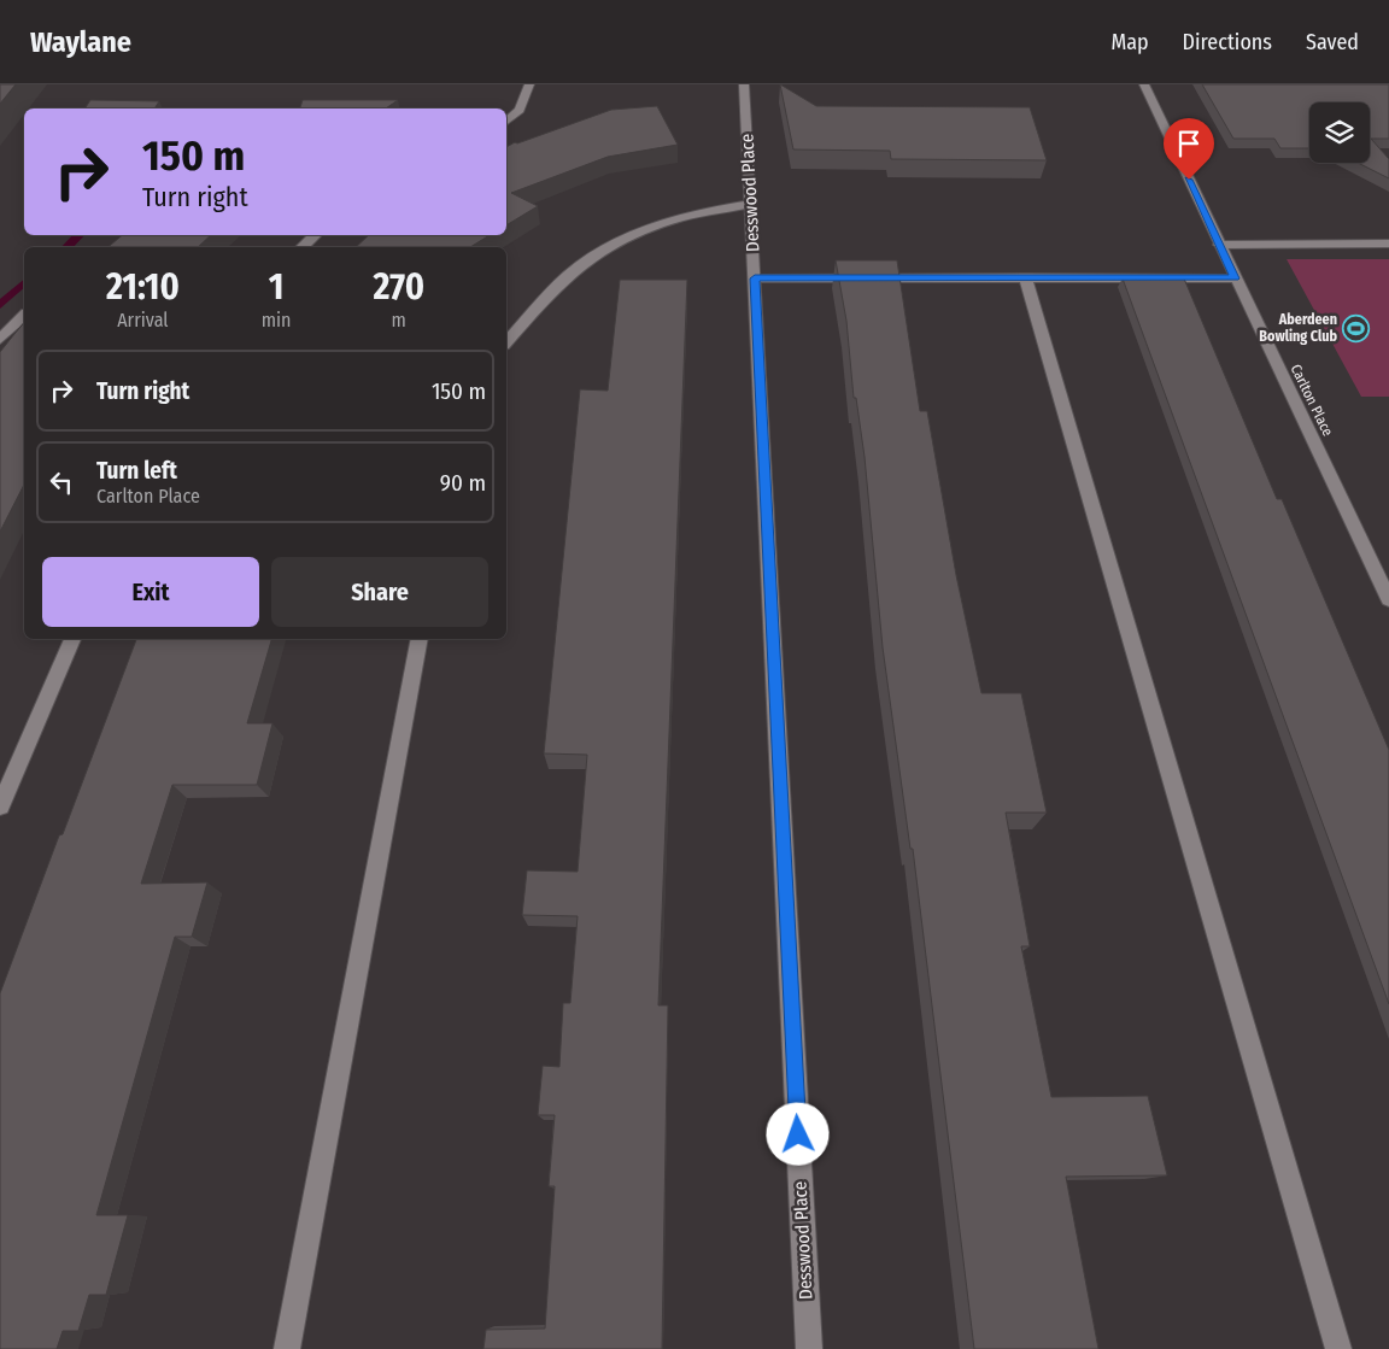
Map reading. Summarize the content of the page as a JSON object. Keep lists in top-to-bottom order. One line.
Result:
{"streets":{"street":["Desswood Place","Carlton Place"]},"places":{"sports":["Aberdeen Bowling Club"]},"page":{"header":"Waylane","nav":["Map","Directions","Saved"],"turn":["150 m","Turn right"],"eta":["21:10","Arrival","1","min","270","m"],"list":[{"name":"Turn right","value":"150 m"},{"name":"Turn left","note":"Carlton Place","value":"90 m"}],"buttons":["Exit","Share"]}}
